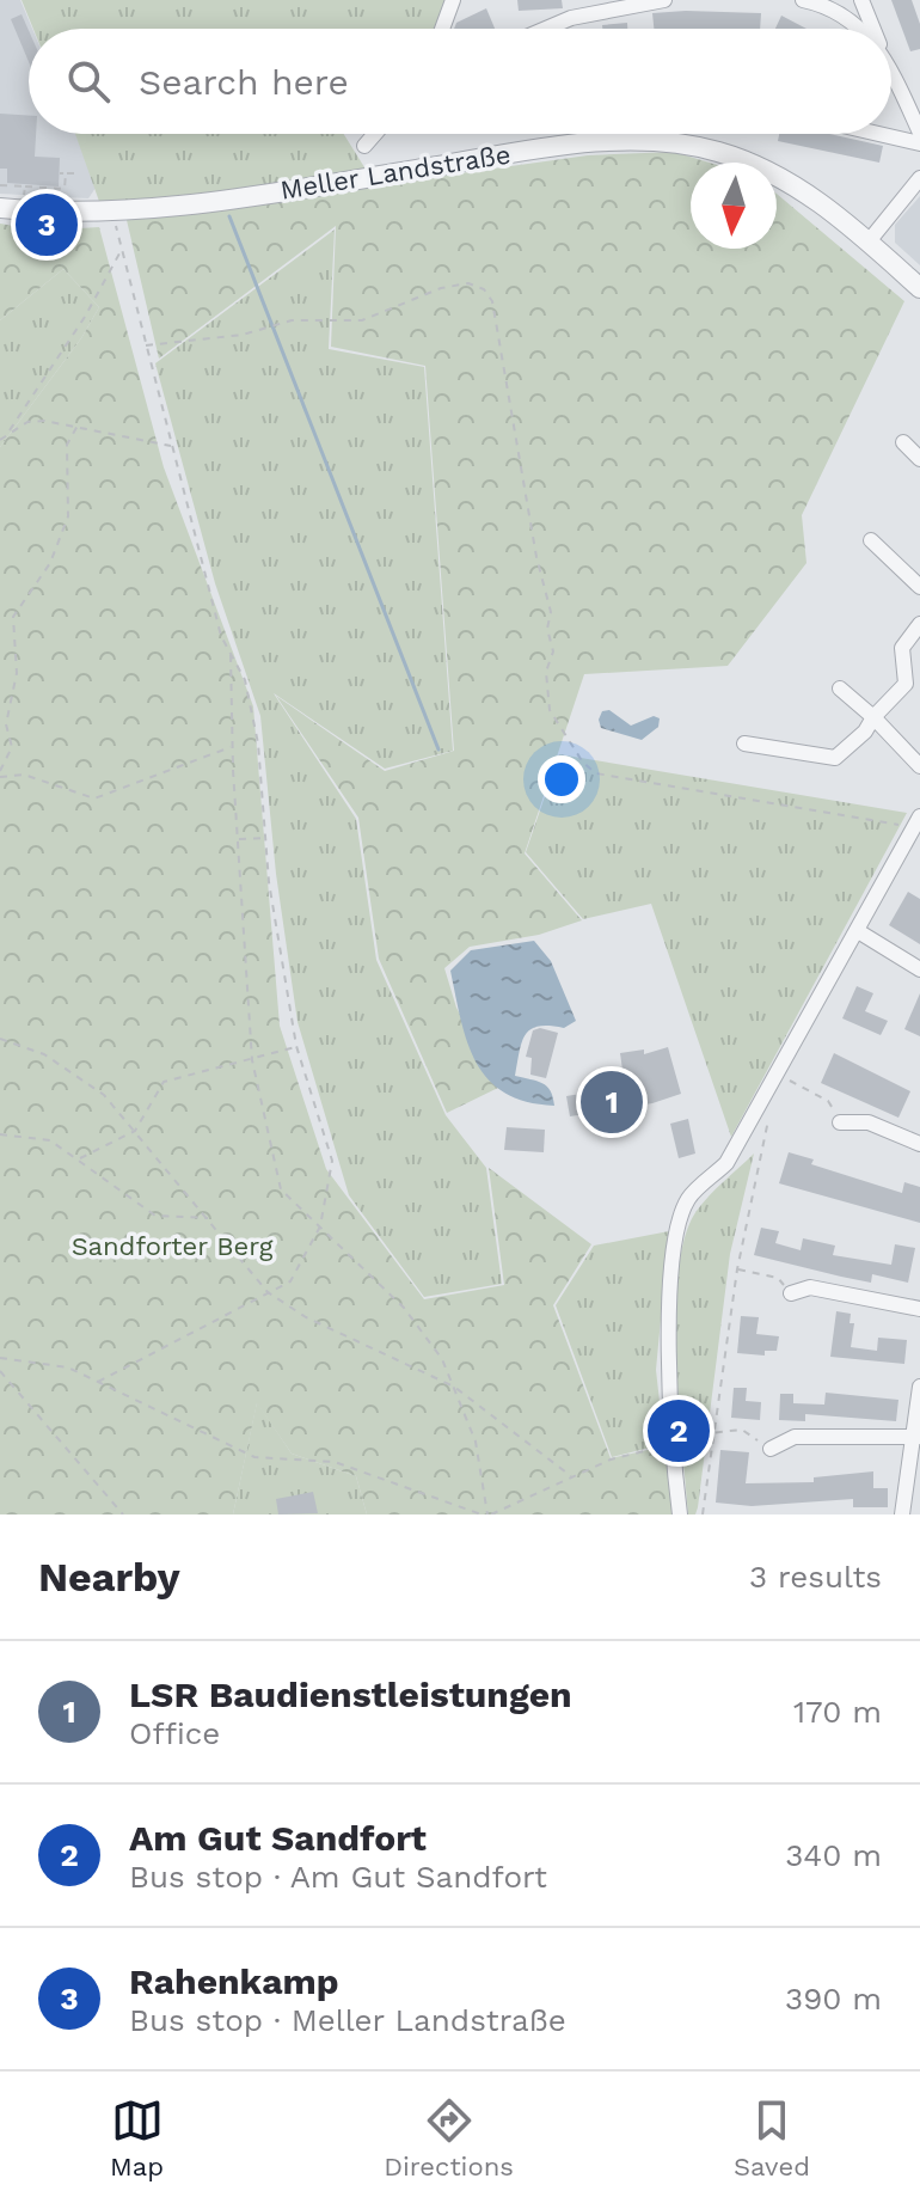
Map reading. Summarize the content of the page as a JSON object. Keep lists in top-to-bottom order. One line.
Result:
{"streets":{"street":["Meller Landstraße"]},"parks":["Sandforter Berg"],"north":"bottom","page":{"search":"Search here","pins":["3","1","2"],"heading":["Nearby","3 results"],"list":[{"mark":"1","name":"LSR Baudienstleistungen","note":"Office","value":"170 m"},{"mark":"2","name":"Am Gut Sandfort","note":"Bus stop · Am Gut Sandfort","value":"340 m"},{"mark":"3","name":"Rahenkamp","note":"Bus stop · Meller Landstraße","value":"390 m"}],"nav":["Map","Directions","Saved"]}}
